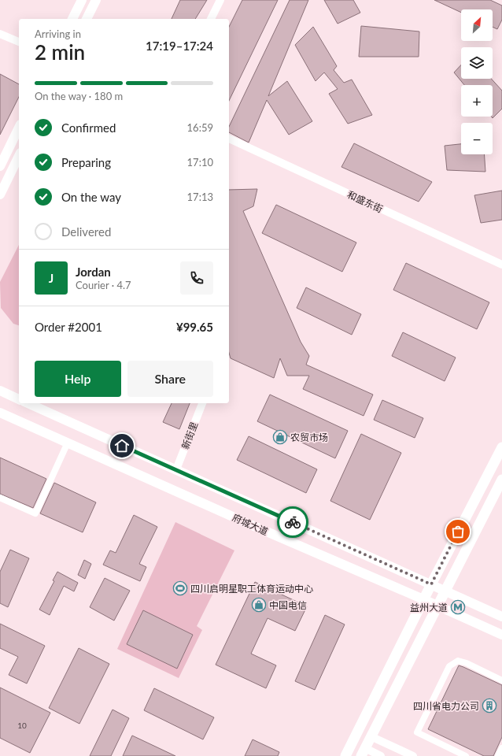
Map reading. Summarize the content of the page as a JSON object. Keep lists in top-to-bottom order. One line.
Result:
{"streets":{"main road":["府城大道"],"street":["和盛东街","新街里"]},"crossings":[["新街里","府城大道"]],"places":{"shop":["农贸市场","中国电信"],"sports":["四川启明星职工体育运动中心"],"metro station":["益州大道"],"building":["四川省电力公司"]},"house_numbers":["10"],"north":"top right","page":{"map_buttons":["+","−"],"heading":["2 min","Arriving in","17:19–17:24"],"panel":["Jordan","Courier · 4.7","Order #2001","¥99.65"],"bar":"On the way · 180 m","list":[["Confirmed","16:59"],["Preparing","17:10"],["On the way","17:13"],"Delivered"],"round":"J","buttons":["Help","Share"]}}
